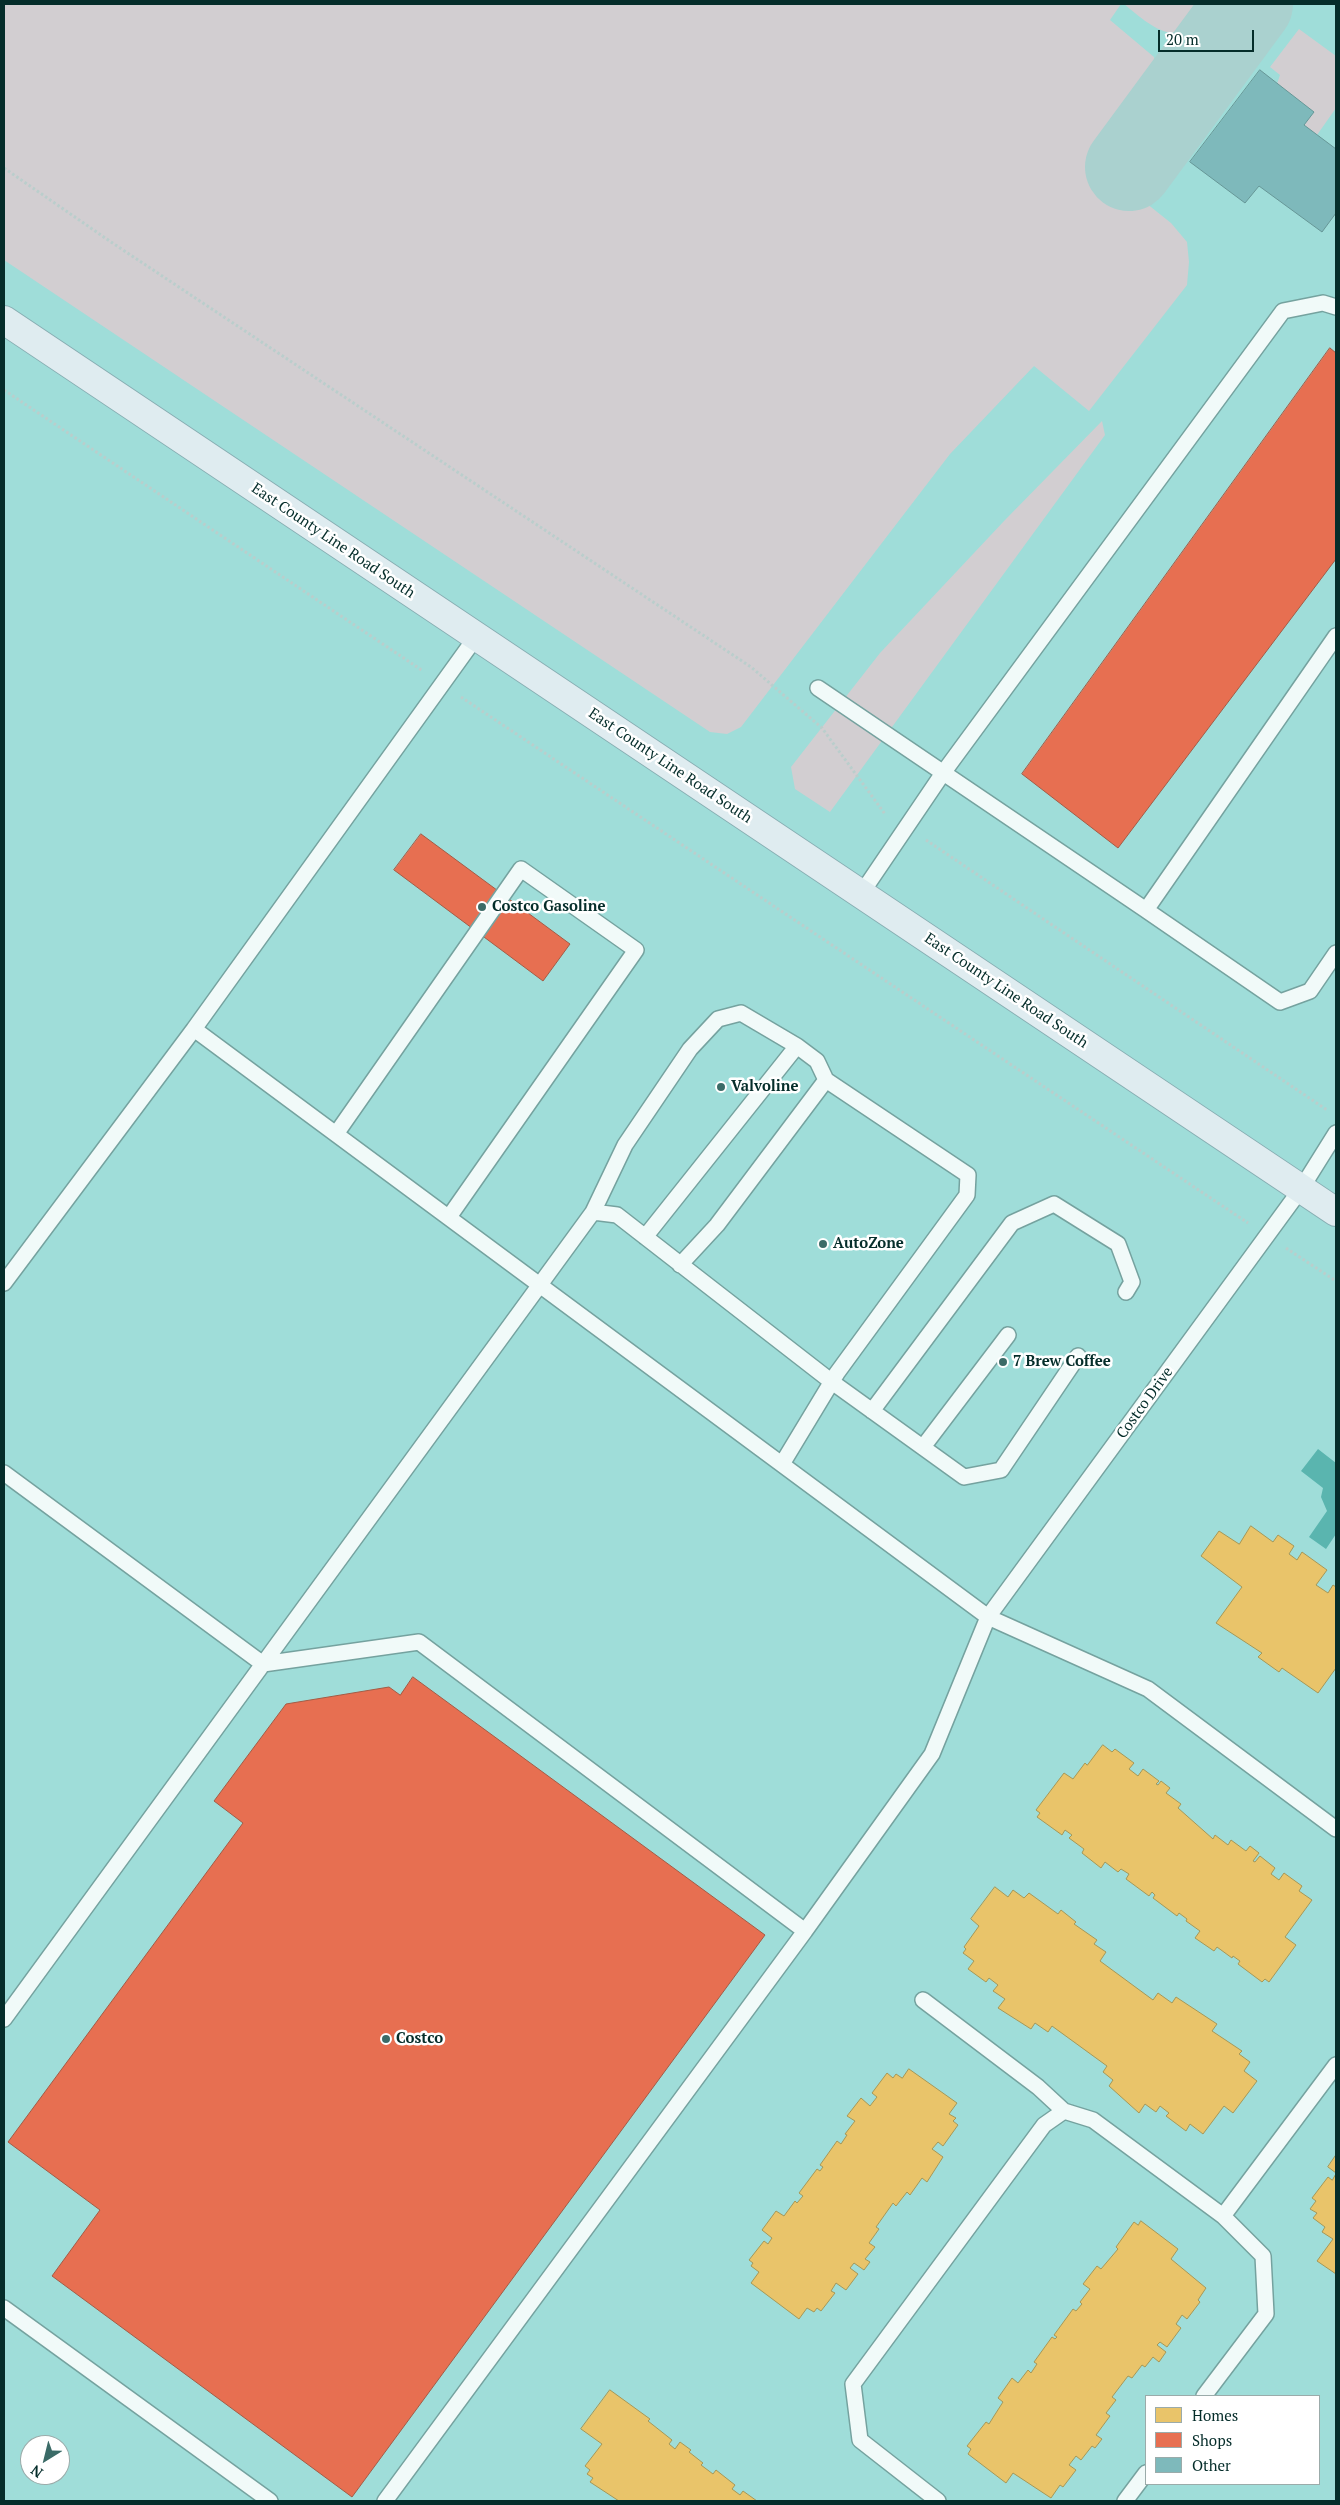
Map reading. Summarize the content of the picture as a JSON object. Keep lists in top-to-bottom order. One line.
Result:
{"streets":{"main road":["East County Line Road South"],"lane":["Costco Drive"]},"crossings":[["East County Line Road South","Costco Drive"]],"places":["Costco Gasoline","Valvoline","AutoZone","7 Brew Coffee","Costco"],"legend":["Homes","Shops","Other"],"scale_bar":"20 m","north":"bottom left"}
